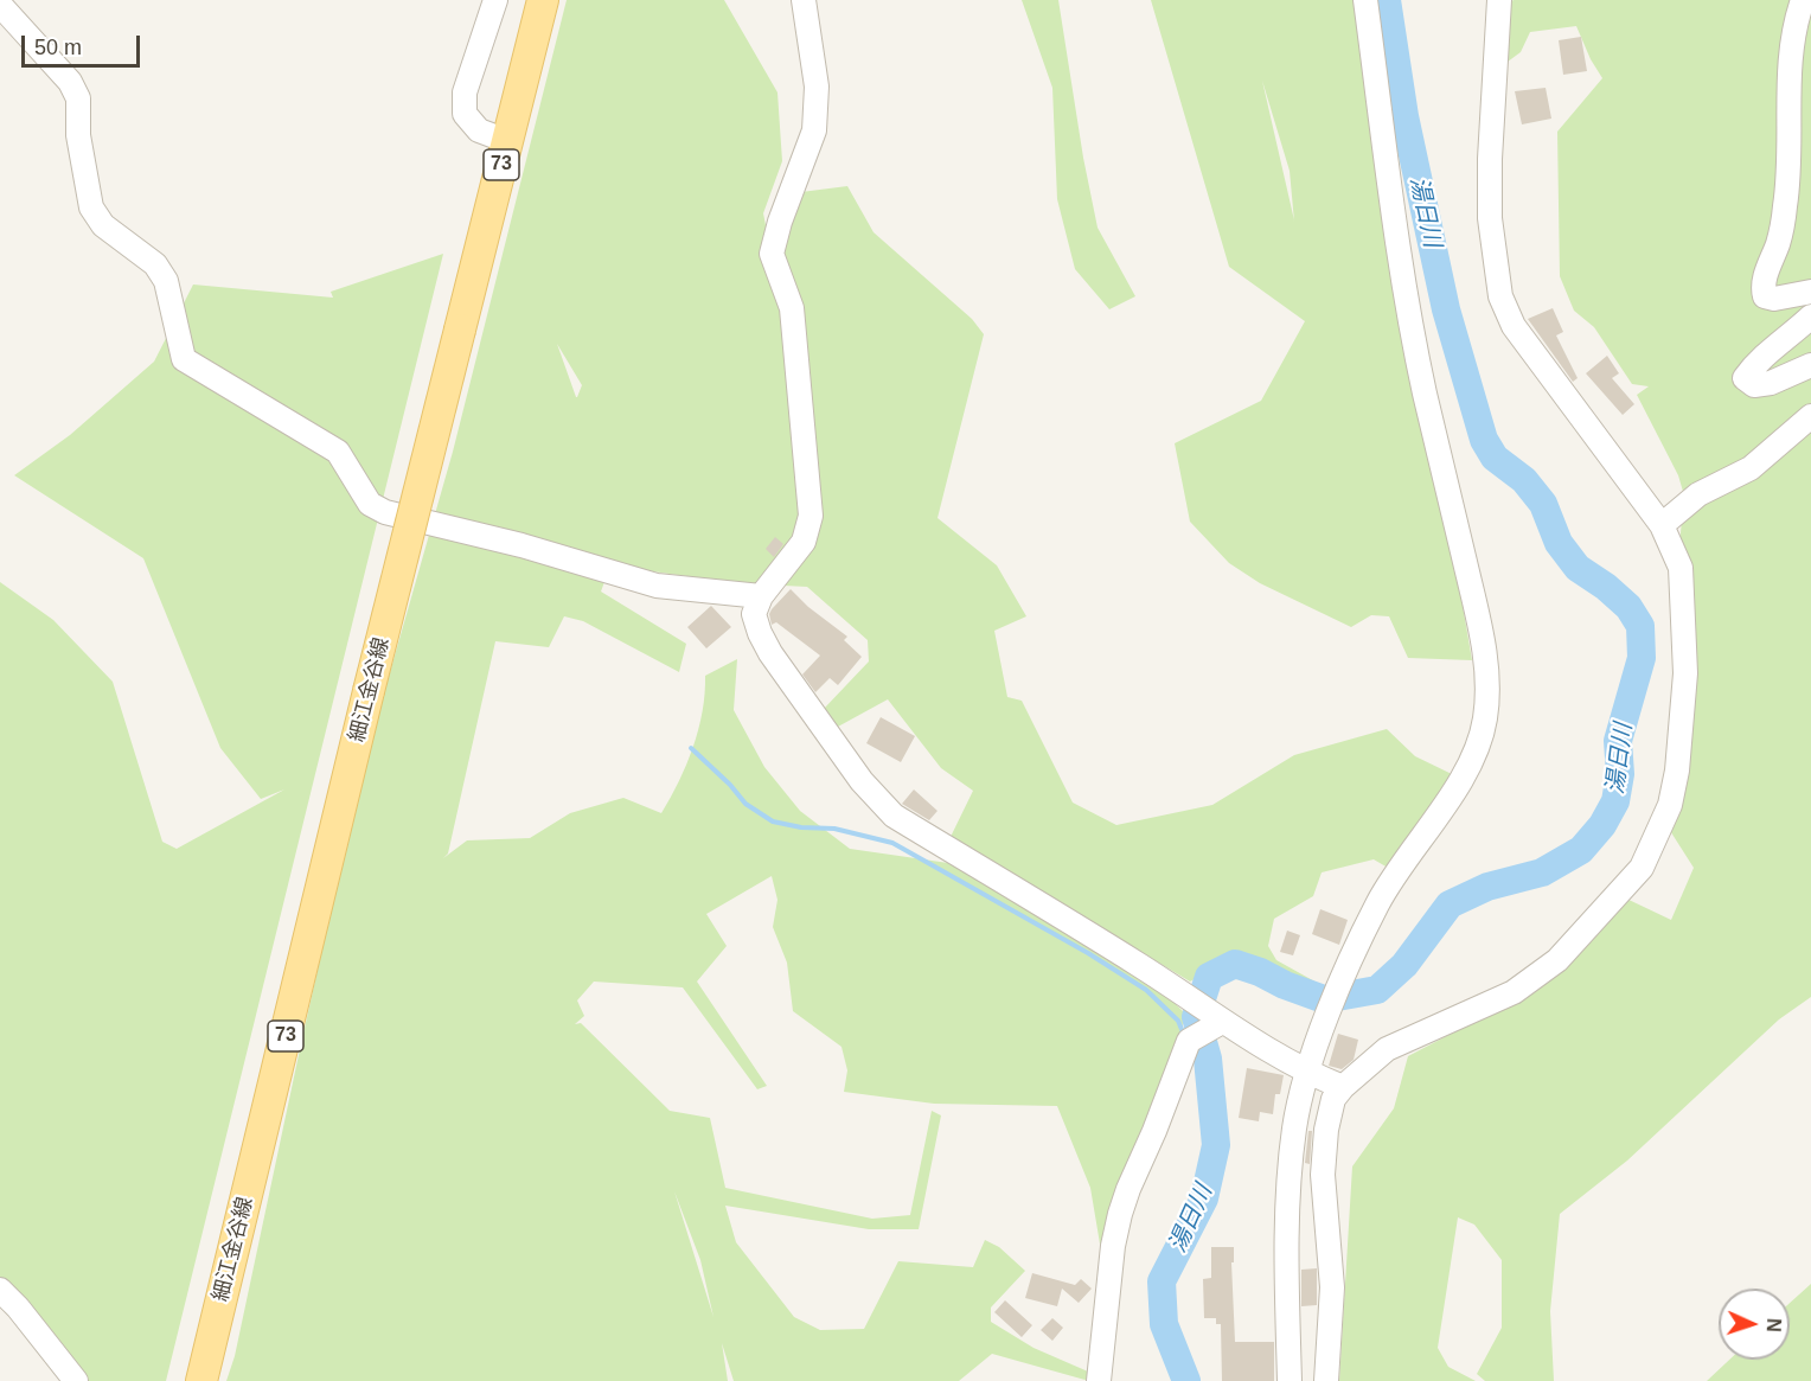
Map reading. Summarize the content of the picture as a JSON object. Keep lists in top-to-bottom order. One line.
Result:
{"streets":{"main road":["73","細江金谷線"]},"water":["湯日川"],"scale_bar":"50 m","north":"right"}
